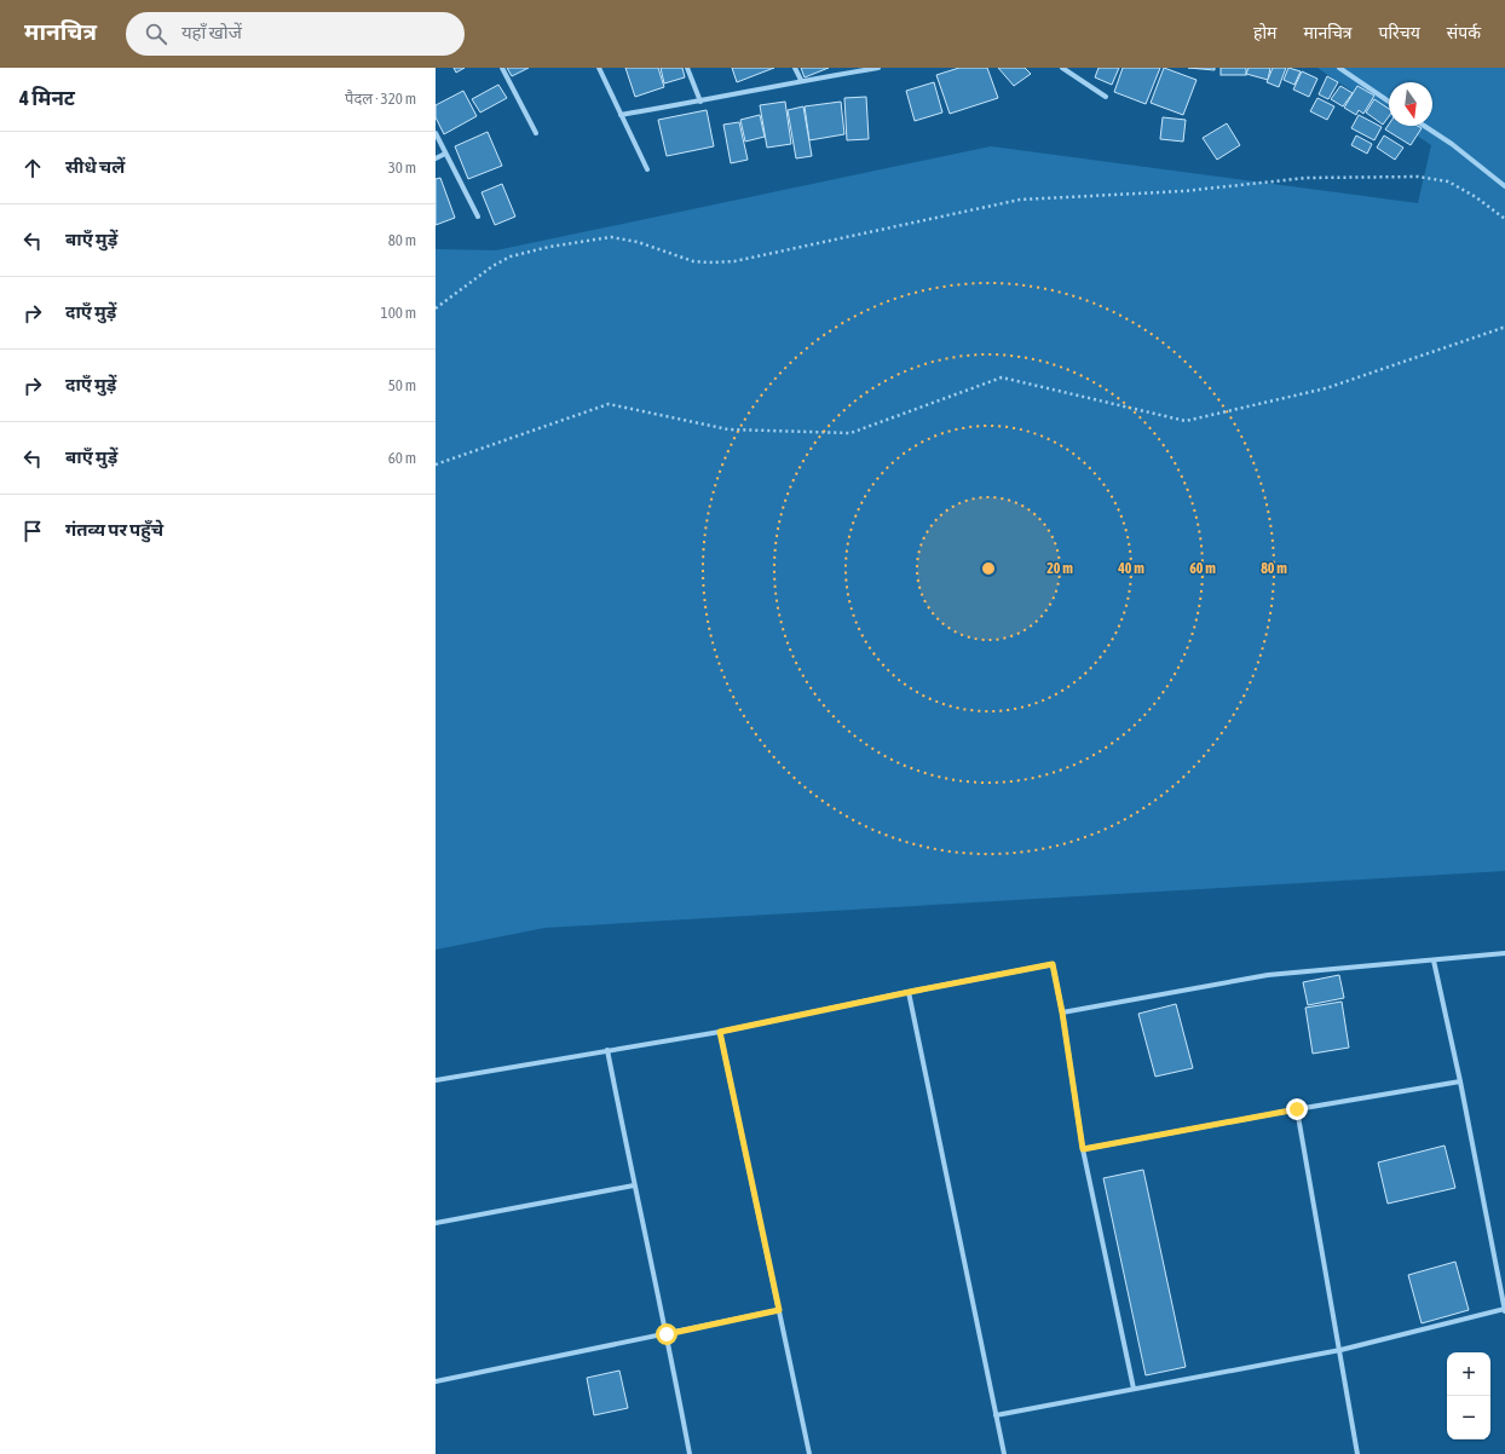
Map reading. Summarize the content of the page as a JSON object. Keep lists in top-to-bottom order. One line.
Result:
{"north":"bottom","page":{"header":"मानचित्र","search":"यहाँ खोजें","nav":["होम","मानचित्र","परिचय","संपर्क"],"heading":["4 मिनट","पैदल · 320 m"],"list":[["सीधे चलें","30 m"],["बाएँ मुड़ें","80 m"],["दाएँ मुड़ें","100 m"],["दाएँ मुड़ें","50 m"],["बाएँ मुड़ें","60 m"],"गंतव्य पर पहुँचे"],"map_buttons":["+","−"]},"rings":["20 m","40 m","60 m","80 m"]}
